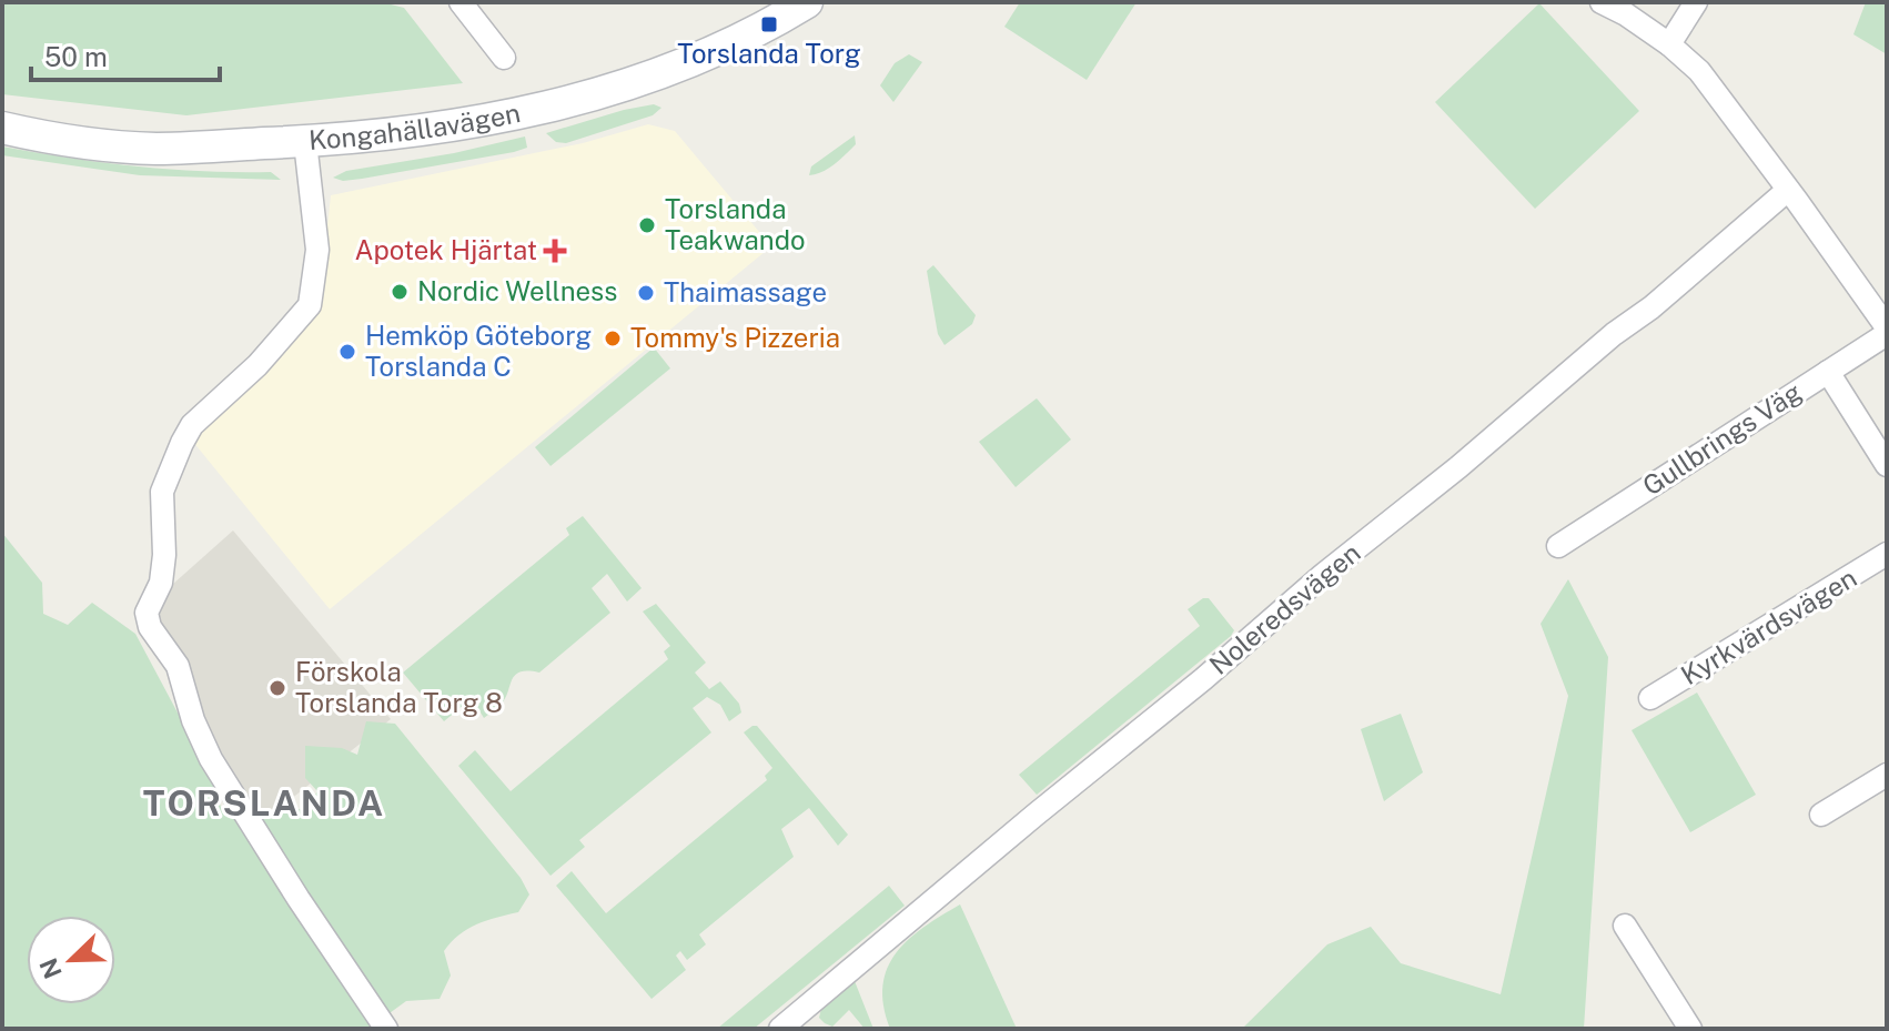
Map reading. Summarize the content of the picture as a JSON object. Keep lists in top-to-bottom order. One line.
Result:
{"streets":{"street":["Kongahällavägen","Gullbrings Väg","Noleredsvägen","Kyrkvärdsvägen"]},"districts":["TORSLANDA"],"places":{"transit":["Torslanda Torg"],"other":["Torslanda Teakwando","Nordic Wellness","Thaimassage","Tommy's Pizzeria","Hemköp Göteborg Torslanda C","Förskola Torslanda Torg 8"],"health":["Apotek Hjärtat"]},"scale_bar":"50 m","north":"bottom left"}
